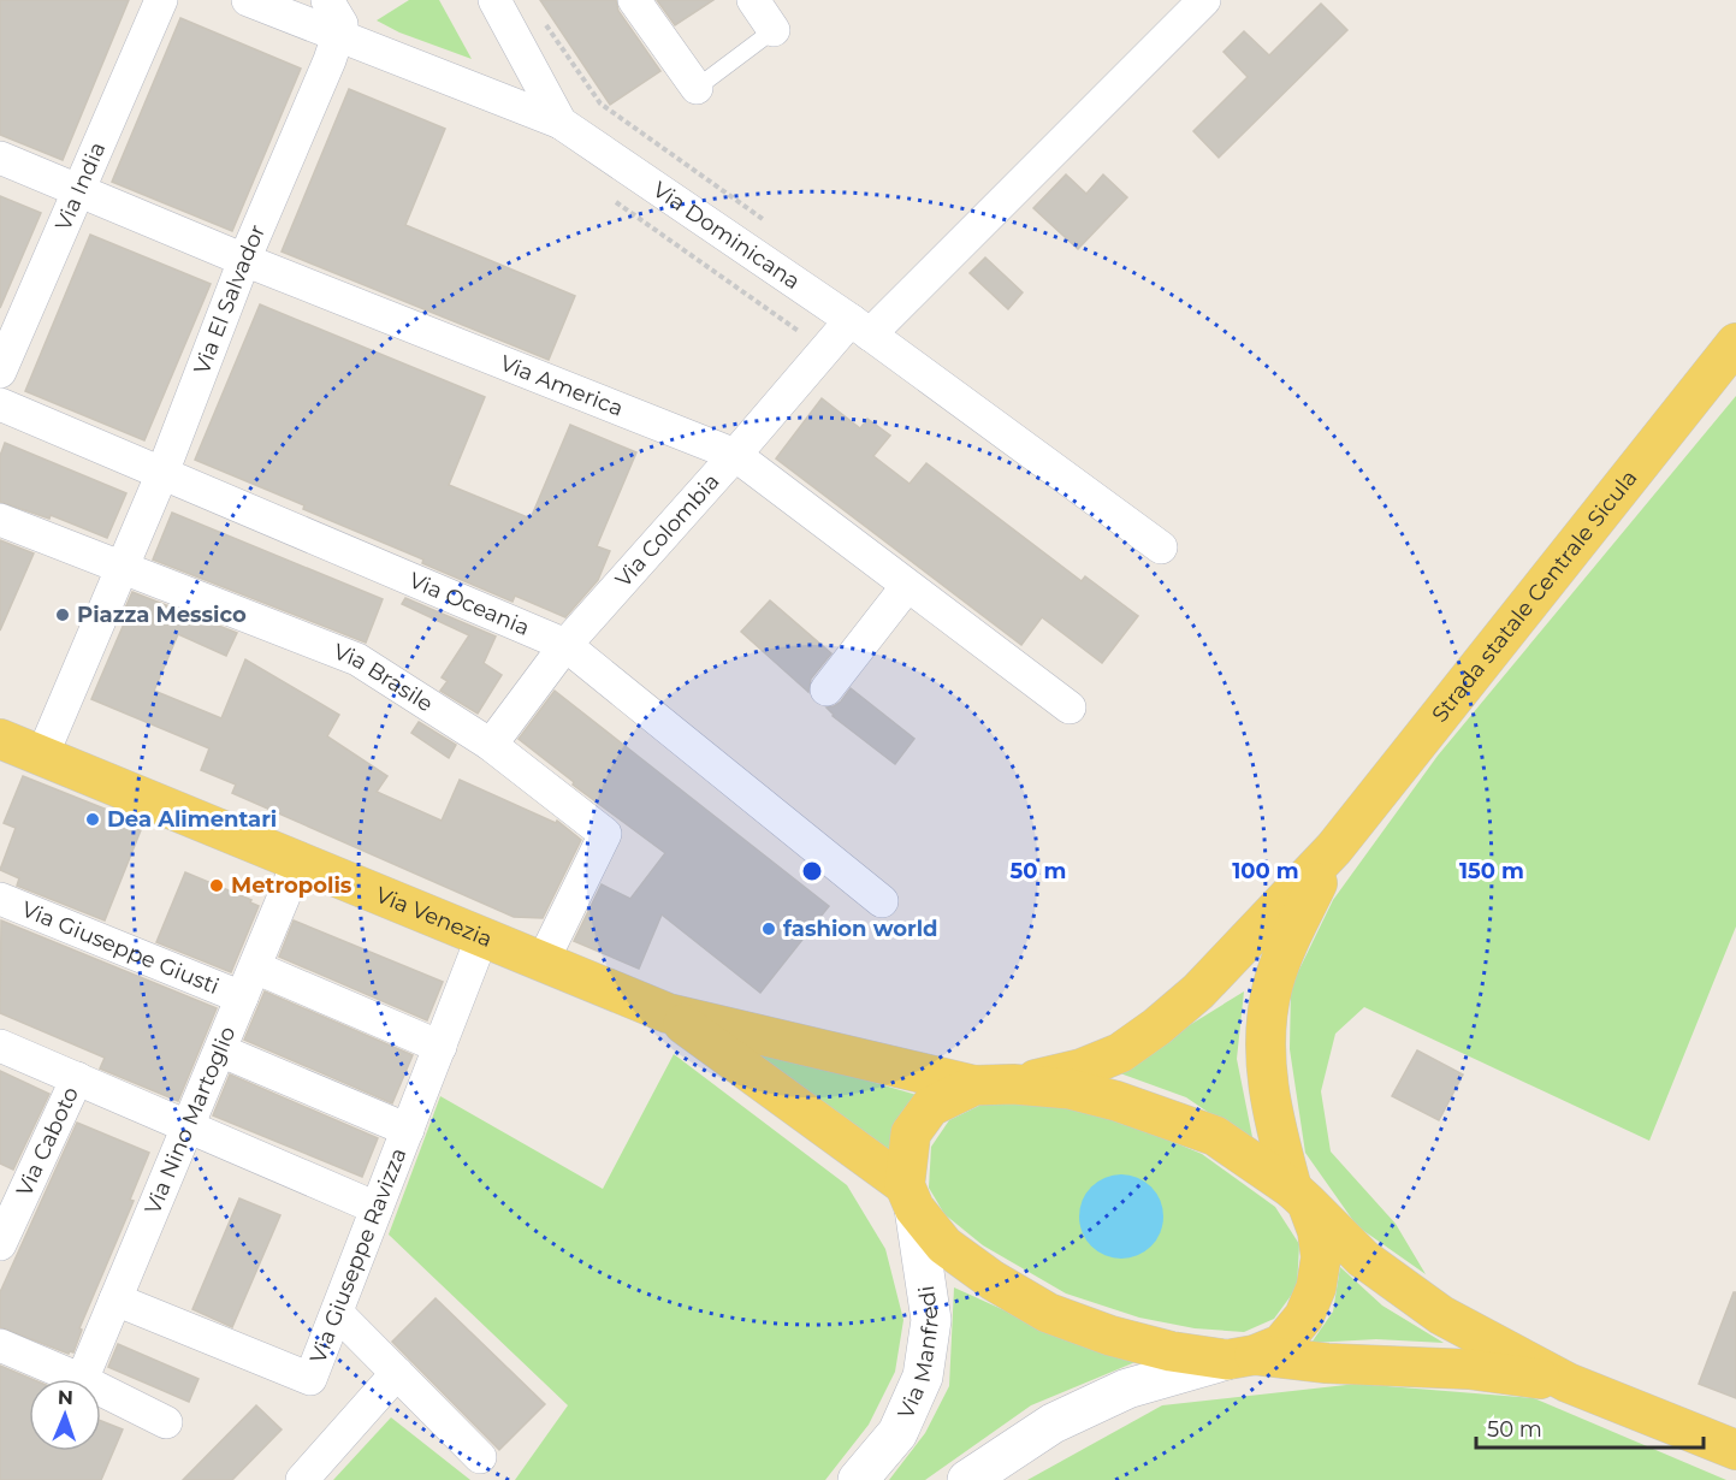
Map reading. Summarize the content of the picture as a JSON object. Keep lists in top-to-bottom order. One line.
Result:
{"streets":{"main road":["Strada statale Centrale Sicula","Via Venezia"],"street":["Via India","Via Dominicana","Via El Salvador","Via America","Via Colombia","Via Oceania","Via Brasile","Via Giuseppe Giusti","Via Nino Martoglio","Via Caboto","Via Giuseppe Ravizza","Via Manfredi"]},"crossings":[["Via India","Via America"],["Via Dominicana","Via El Salvador"],["Via Dominicana","Via Colombia"],["Via El Salvador","Via America"],["Via El Salvador","Via Oceania"],["Via El Salvador","Via Brasile"],["Via America","Via Colombia"],["Via Colombia","Via Oceania"],["Via Colombia","Via Brasile"],["Strada statale Centrale Sicula","Via Venezia"],["Via Brasile","Via Venezia"],["Via Venezia","Via Nino Martoglio"],["Via Venezia","Via Giuseppe Ravizza"],["Via Venezia","Via Manfredi"],["Via Giuseppe Giusti","Via Nino Martoglio"],["Via Nino Martoglio","Via Giuseppe Ravizza"]],"places":["Piazza Messico","Dea Alimentari","Metropolis","fashion world"],"scale_bar":"50 m","north":"top","rings":["50 m","100 m","150 m"]}
